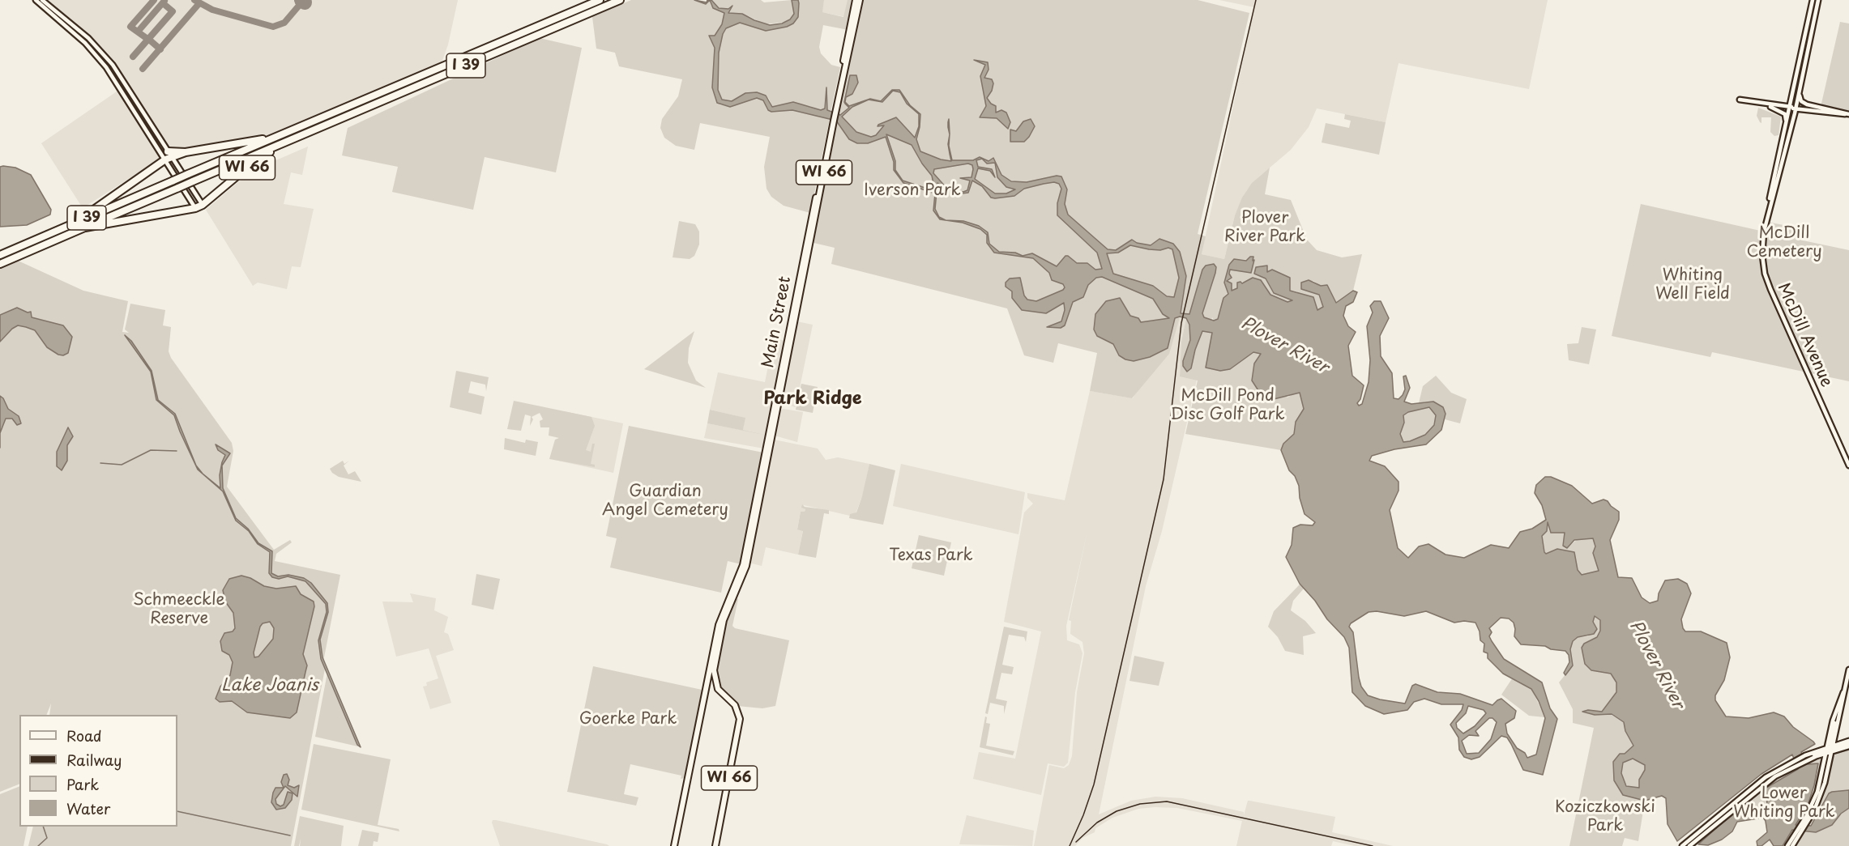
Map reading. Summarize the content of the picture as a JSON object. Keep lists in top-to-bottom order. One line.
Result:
{"streets":{"highway":["I 39","WI 66"],"main road":["Main Street","McDill Avenue"]},"crossings":[["I 39","WI 66"]],"districts":["Park Ridge"],"water":["Plover River","Lake Joanis"],"parks":["Iverson Park","Plover River Park","McDill Cemetery","Whiting Well Field","McDill Pond Disc Golf Park","Guardian Angel Cemetery","Texas Park","Schmeeckle Reserve","Goerke Park","Lower Whiting Park","Koziczkowski Park"],"legend":["Road","Railway","Park","Water"]}
